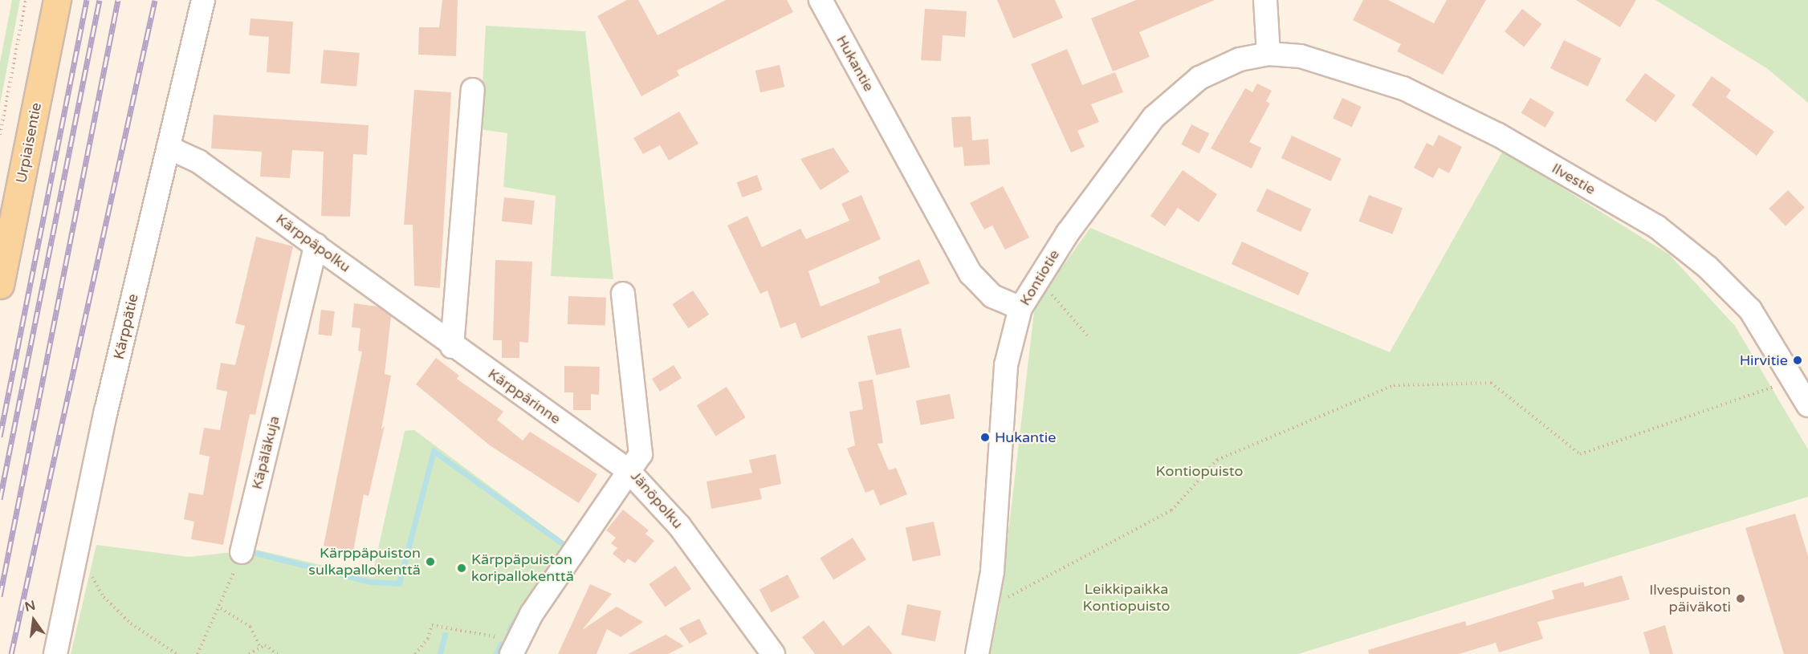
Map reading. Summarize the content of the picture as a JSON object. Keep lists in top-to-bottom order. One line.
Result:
{"streets":{"main road":["Urpiaisentie"],"street":["Hukantie","Ilvestie","Kärppäpolku","Kontiotie","Kärppätie","Kärppärinne","Käpäläkuja","Jänöpolku"]},"crossings":[["Hukantie","Kontiotie"],["Ilvestie","Kontiotie"],["Kärppäpolku","Kärppätie"],["Kärppäpolku","Kärppärinne"],["Kärppäpolku","Käpäläkuja"],["Kärppärinne","Jänöpolku"]],"parks":["Kontiopuisto","Leikkipaikka Kontiopuisto"],"places":["Hirvitie","Hukantie","Kärppäpuiston sulkapallokenttä","Kärppäpuiston koripallokenttä","Ilvespuiston päiväkoti"],"north":"top"}
